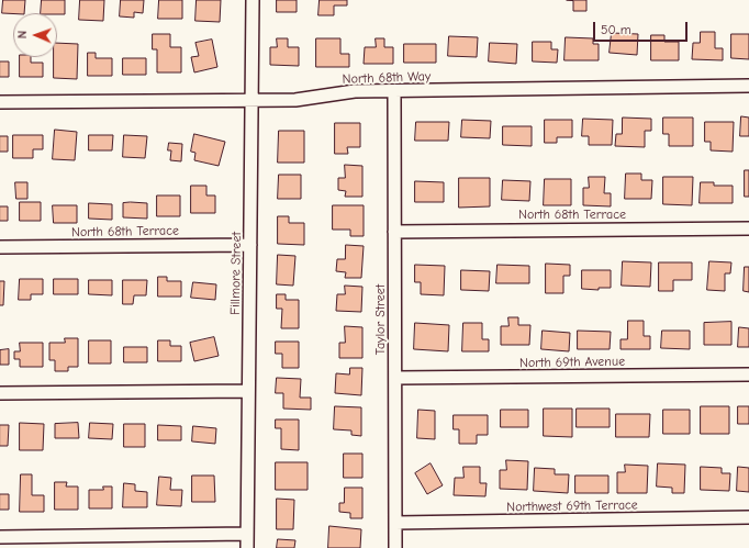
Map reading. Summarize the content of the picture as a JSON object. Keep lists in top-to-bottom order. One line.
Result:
{"streets":{"street":["North 68th Way","North 68th Terrace","Fillmore Street","Taylor Street","North 69th Avenue","Northwest 69th Terrace"]},"crossings":[["North 68th Way","Fillmore Street"],["North 68th Way","Taylor Street"],["North 68th Terrace","Fillmore Street"],["North 68th Terrace","Taylor Street"],["Taylor Street","North 69th Avenue"],["Taylor Street","Northwest 69th Terrace"]],"scale_bar":"50 m","north":"left"}
